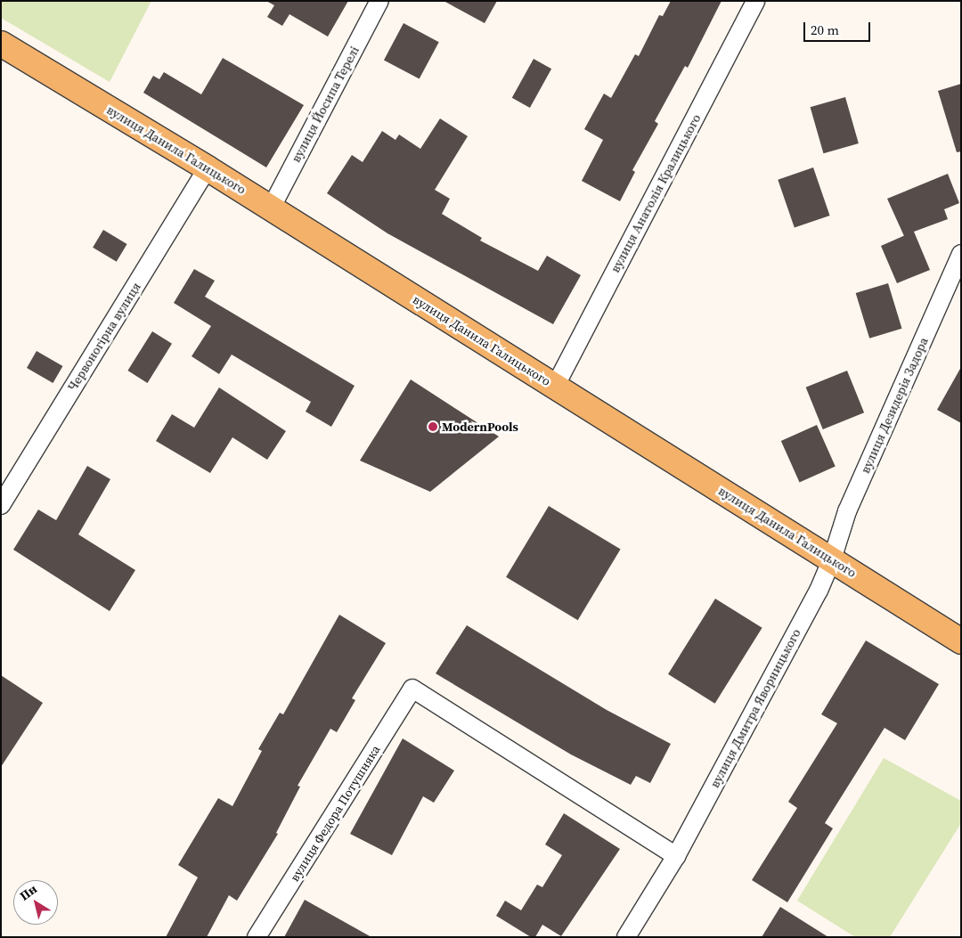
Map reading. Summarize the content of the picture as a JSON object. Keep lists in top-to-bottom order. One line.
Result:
{"streets":{"main road":["вулиця Данила Галицького"],"street":["вулиця Йосипа Терелі","вулиця Анатолія Кралицького","Червоногірна вулиця","вулиця Дезидерія Задора","вулиця Дмитра Яворницького","вулиця Федора Потушняка"]},"crossings":[["вулиця Йосипа Терелі","вулиця Данила Галицького"],["вулиця Данила Галицького","вулиця Анатолія Кралицького"],["вулиця Данила Галицького","Червоногірна вулиця"],["вулиця Данила Галицького","вулиця Дезидерія Задора"],["вулиця Данила Галицького","вулиця Дмитра Яворницького"],["вулиця Дезидерія Задора","вулиця Дмитра Яворницького"],["вулиця Дмитра Яворницького","вулиця Федора Потушняка"]],"places":["ModernPools"],"scale_bar":"20 m","north":"top left"}
